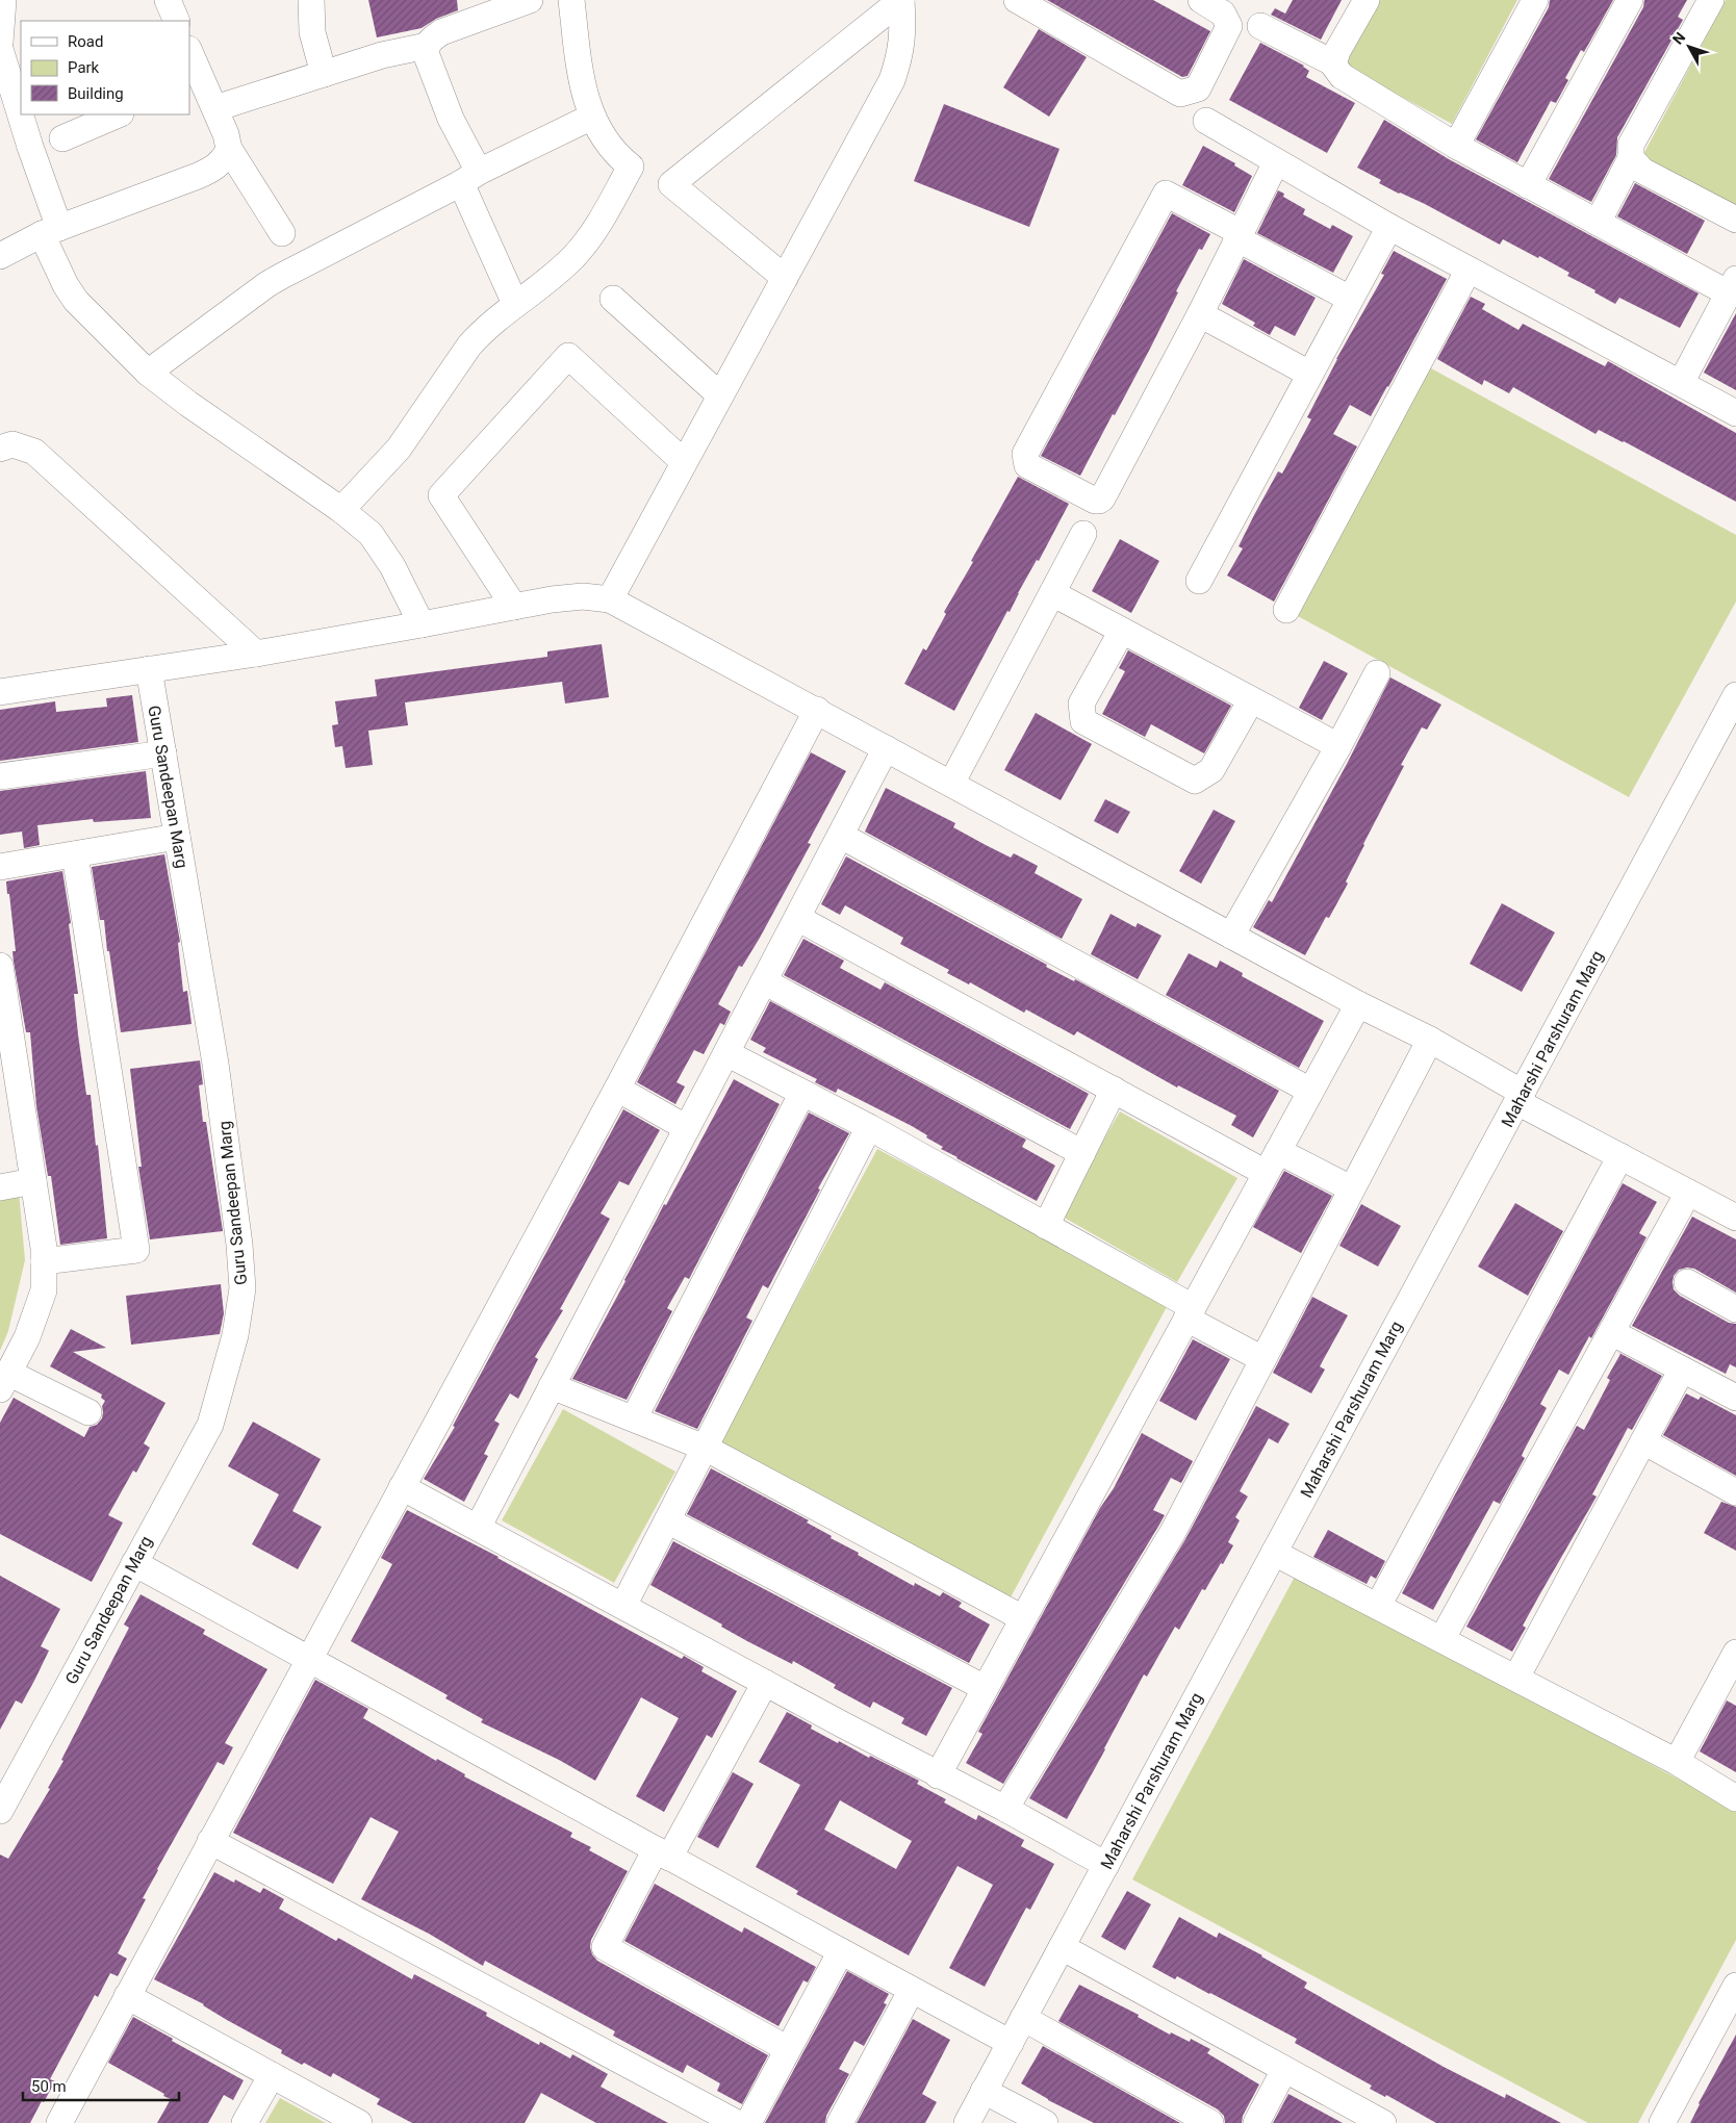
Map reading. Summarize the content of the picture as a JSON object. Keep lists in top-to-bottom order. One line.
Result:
{"streets":{"street":["Guru Sandeepan Marg","Maharshi Parshuram Marg"]},"legend":["Road","Park","Building"],"scale_bar":"50 m","north":"top left"}
